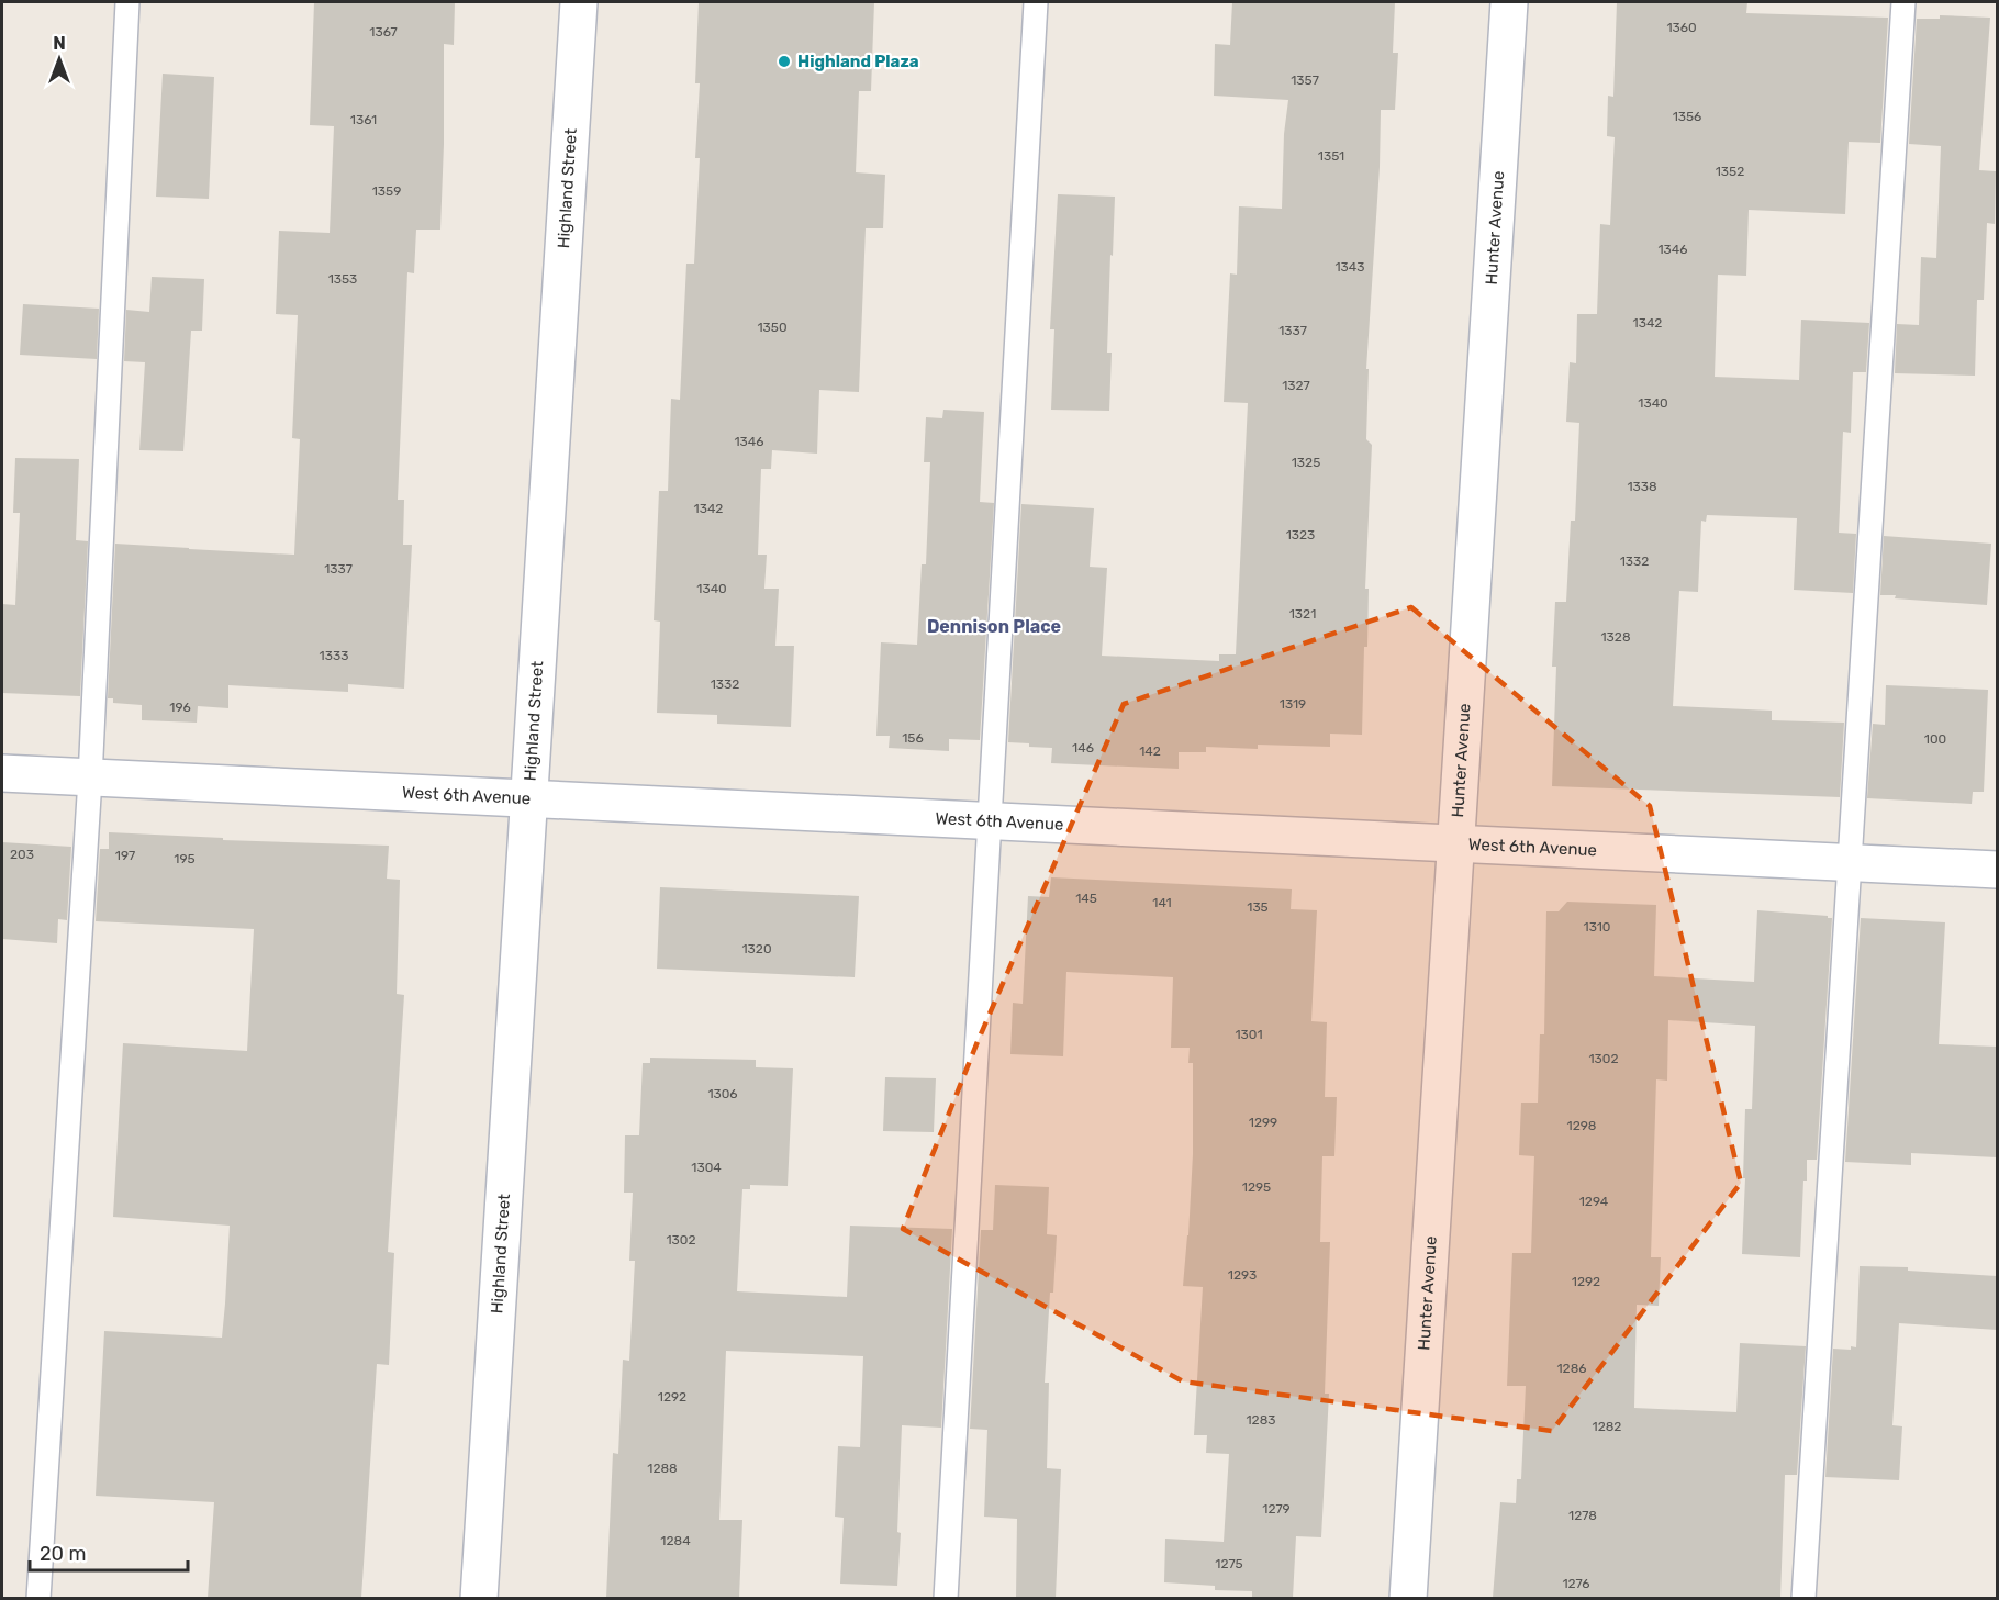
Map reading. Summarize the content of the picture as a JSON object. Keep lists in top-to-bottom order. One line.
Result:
{"streets":{"street":["Highland Street","Hunter Avenue","West 6th Avenue"]},"crossings":[["Highland Street","West 6th Avenue"],["Hunter Avenue","West 6th Avenue"]],"districts":["Dennison Place"],"places":["Highland Plaza"],"house_numbers":["1360","1367","1357","1356","1361","1351","1352","1359","1346","1343","1353","1342","1350","1337","1327","1340","1346","1325","1338","1342","1323","1332","1337","1340","1321","1328","1333","1332","1319","196","156","100","146","142","203","197","195","145","141","135","1310","1320","1301","1302","1306","1299","1298","1304","1295","1294","1302","1293","1292","1286","1292","1283","1282","1288","1279","1278","1284","1275","1276"],"scale_bar":"20 m","north":"top"}
